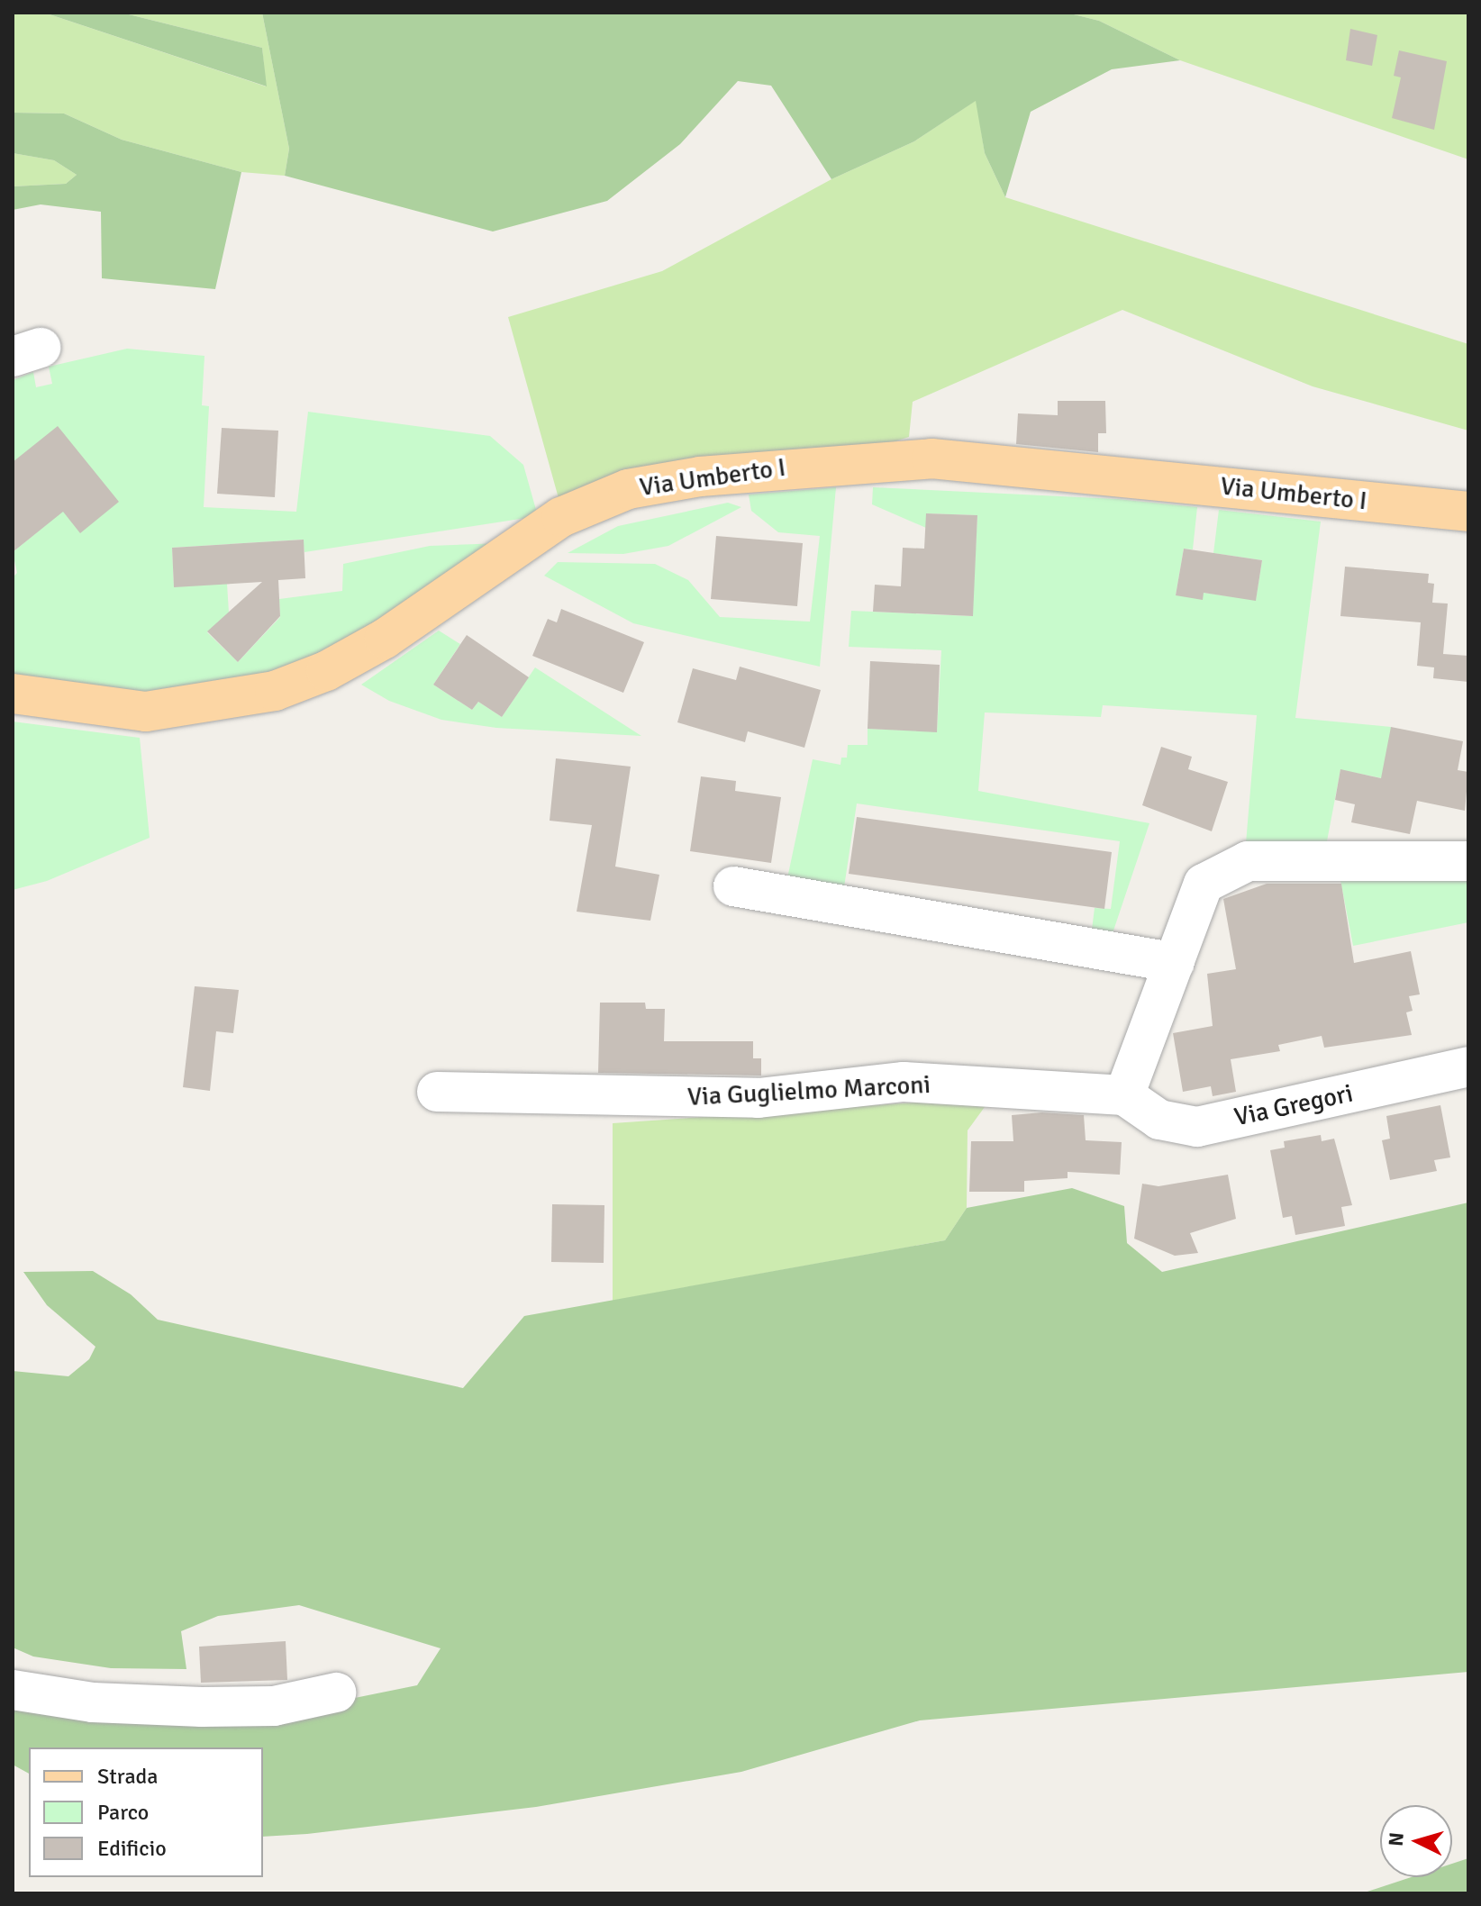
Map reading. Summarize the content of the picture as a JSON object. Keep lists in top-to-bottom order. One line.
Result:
{"streets":{"main road":["Via Umberto I"],"street":["Via Guglielmo Marconi","Via Gregori"]},"crossings":[["Via Guglielmo Marconi","Via Gregori"]],"legend":["Strada","Parco","Edificio"],"north":"left"}
